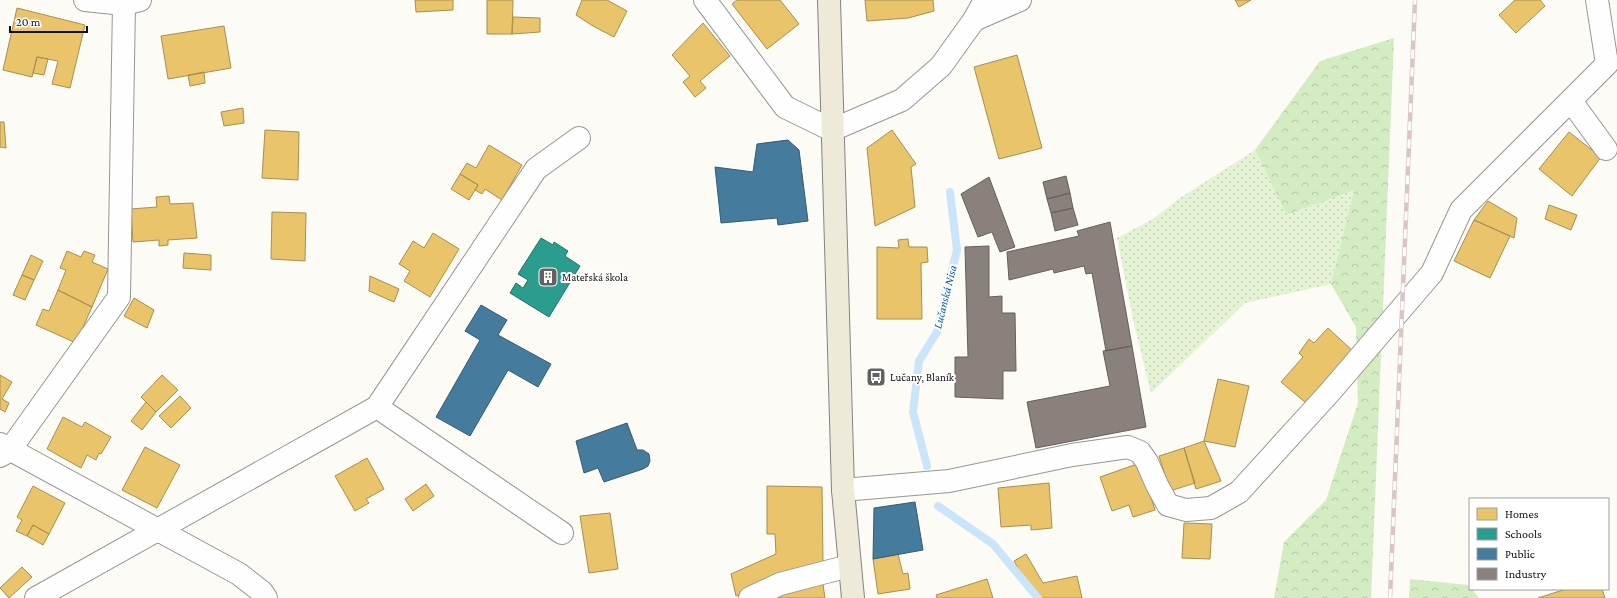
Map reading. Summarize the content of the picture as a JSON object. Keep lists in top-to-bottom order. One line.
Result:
{"water":["Lučanská Nisa"],"places":{"building":["Mateřská škola"],"bus stop":["Lučany, Blaník"]},"legend":["Homes","Schools","Public","Industry"],"scale_bar":"20 m"}
